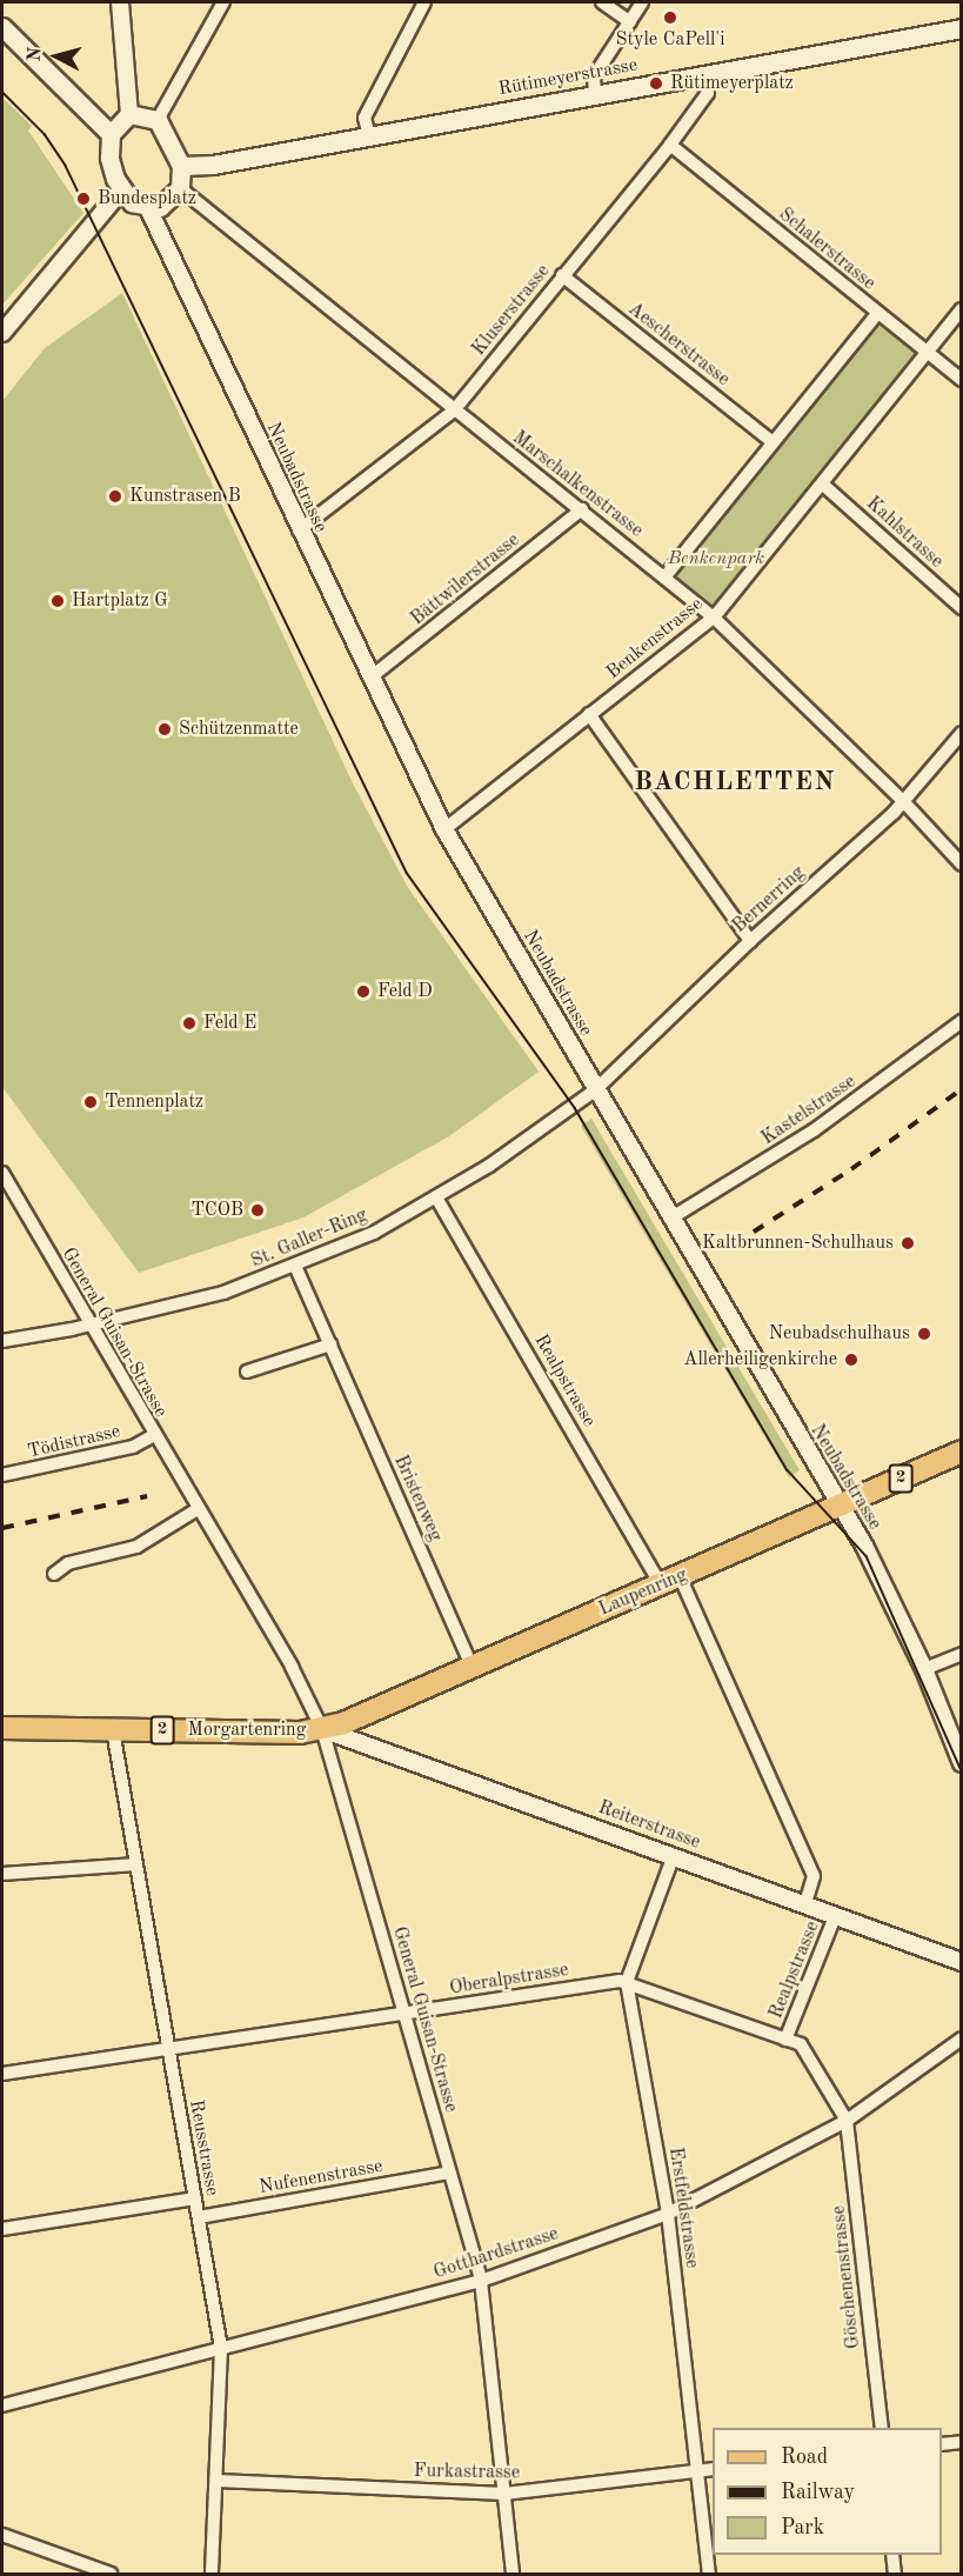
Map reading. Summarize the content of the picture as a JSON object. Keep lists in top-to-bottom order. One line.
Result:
{"streets":{"main road":["Rütimeyerstrasse","2","Laupenring","Morgartenring"],"street":["Schalerstrasse","Kluserstrasse","Aescherstrasse","Neubadstrasse","Marschalkenstrasse","Kahlstrasse","Bättwilerstrasse","Benkenstrasse","Bernerring","Kastelstrasse","St. Galler-Ring","General Guisan-Strasse","Realpstrasse","Tödistrasse","Bristenweg","Reiterstrasse","Oberalpstrasse","Reusstrasse","Nufenenstrasse","Erstfeldstrasse","Gotthardstrasse","Göschenenstrasse","Furkastrasse"]},"crossings":[["Rütimeyerstrasse","Kluserstrasse"],["Rütimeyerstrasse","Neubadstrasse"],["Rütimeyerstrasse","Marschalkenstrasse"],["Schalerstrasse","Kluserstrasse"],["Schalerstrasse","Benkenstrasse"],["Kluserstrasse","Aescherstrasse"],["Kluserstrasse","Neubadstrasse"],["Kluserstrasse","Marschalkenstrasse"],["Neubadstrasse","Marschalkenstrasse"],["Neubadstrasse","Bättwilerstrasse"],["Neubadstrasse","Benkenstrasse"],["Neubadstrasse","Bernerring"],["Neubadstrasse","Kastelstrasse"],["Neubadstrasse","St. Galler-Ring"],["Neubadstrasse","Laupenring"],["Marschalkenstrasse","Bättwilerstrasse"],["Marschalkenstrasse","Benkenstrasse"],["Marschalkenstrasse","Bernerring"],["Kahlstrasse","Benkenstrasse"],["Bernerring","St. Galler-Ring"],["St. Galler-Ring","General Guisan-Strasse"],["St. Galler-Ring","Realpstrasse"],["St. Galler-Ring","Bristenweg"],["General Guisan-Strasse","Tödistrasse"],["General Guisan-Strasse","Laupenring"],["General Guisan-Strasse","Morgartenring"],["General Guisan-Strasse","Reiterstrasse"],["General Guisan-Strasse","Oberalpstrasse"],["General Guisan-Strasse","Nufenenstrasse"],["General Guisan-Strasse","Gotthardstrasse"],["General Guisan-Strasse","Furkastrasse"],["Realpstrasse","Laupenring"],["Realpstrasse","Reiterstrasse"],["Realpstrasse","Oberalpstrasse"],["Bristenweg","Laupenring"],["Laupenring","Morgartenring"],["Laupenring","Reiterstrasse"],["Morgartenring","Reiterstrasse"],["Morgartenring","Reusstrasse"],["Oberalpstrasse","Reusstrasse"],["Oberalpstrasse","Erstfeldstrasse"],["Oberalpstrasse","Gotthardstrasse"],["Oberalpstrasse","Göschenenstrasse"],["Reusstrasse","Nufenenstrasse"],["Reusstrasse","Gotthardstrasse"],["Reusstrasse","Furkastrasse"],["Erstfeldstrasse","Gotthardstrasse"],["Erstfeldstrasse","Furkastrasse"],["Gotthardstrasse","Göschenenstrasse"]],"districts":["BACHLETTEN"],"parks":["Benkenpark"],"places":["Style CaPell'i","Rütimeyerplatz","Bundesplatz","Kunstrasen B","Hartplatz G","Schützenmatte","Feld D","Feld E","Tennenplatz","TCOB","Kaltbrunnen-Schulhaus","Neubadschulhaus","Allerheiligenkirche"],"legend":["Road","Railway","Park"],"north":"left"}
